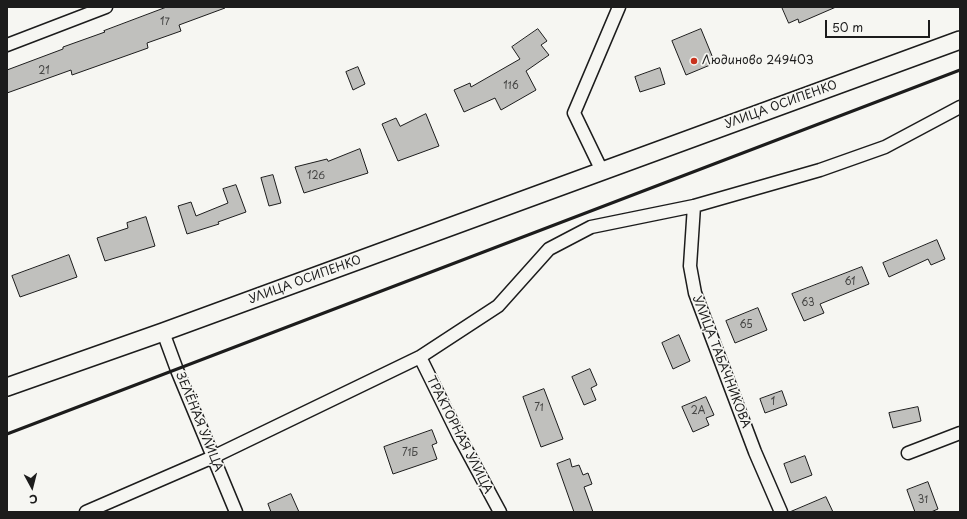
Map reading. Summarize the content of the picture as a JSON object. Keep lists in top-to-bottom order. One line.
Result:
{"streets":{"street":["УЛИЦА ОСИПЕНКО","УЛИЦА ТАБАЧНИКОВА","ЗЕЛЁНАЯ УЛИЦА","ТРАКТОРНАЯ УЛИЦА"]},"crossings":[["УЛИЦА ОСИПЕНКО","ЗЕЛЁНАЯ УЛИЦА"]],"places":["Людиново 249403"],"house_numbers":["17","21","116","126","61","63","65","1","71","2А","71Б","31"],"scale_bar":"50 m","north":"bottom"}
